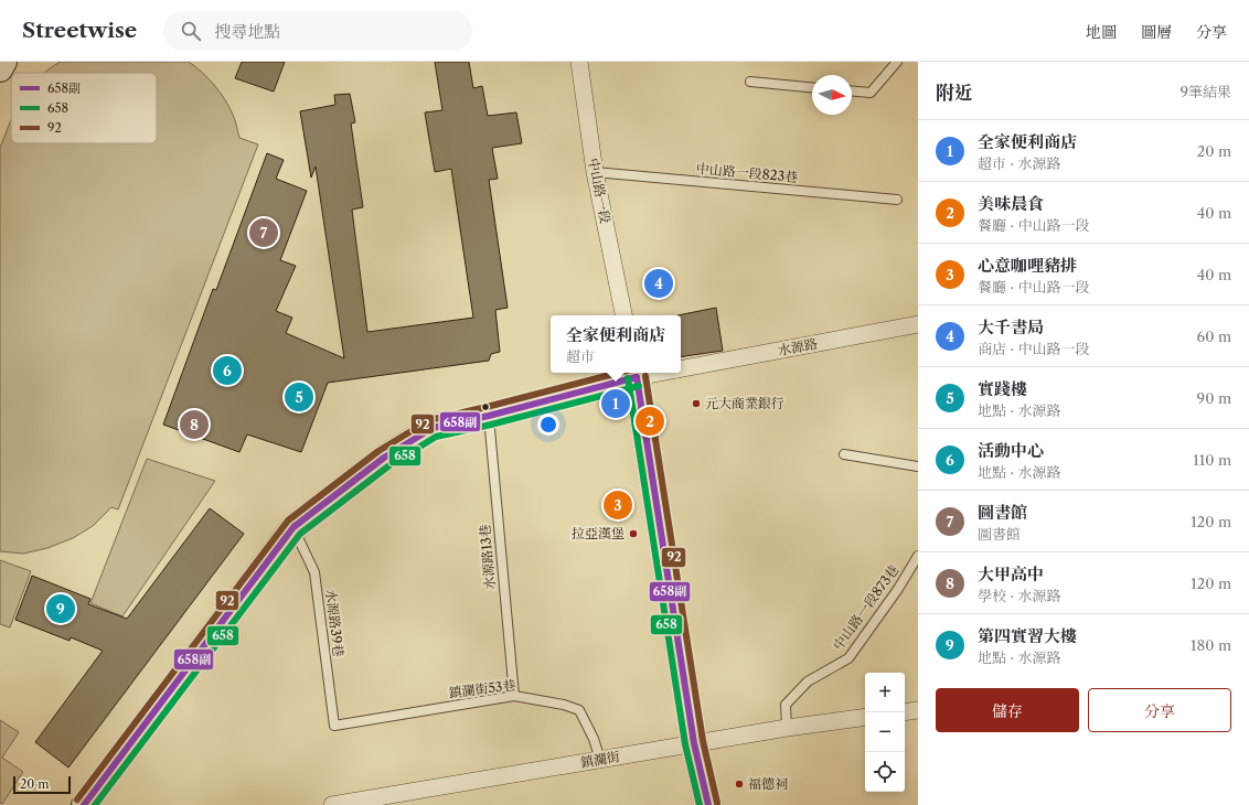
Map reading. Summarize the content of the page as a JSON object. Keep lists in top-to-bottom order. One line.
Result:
{"streets":{"main road":["水源路"],"street":["中山路一段","鎮瀾街"],"lane":["中山路一段823巷","水源路13巷","中山路一段873巷","水源路39巷","鎮瀾街53巷"]},"crossings":[["中山路一段823巷","中山路一段"],["水源路","水源路13巷"],["水源路","水源路39巷"],["水源路13巷","鎮瀾街53巷"],["中山路一段873巷","鎮瀾街"],["水源路39巷","鎮瀾街53巷"],["鎮瀾街53巷","鎮瀾街"]],"places":["元大商業銀行","拉亞漢堡","福德祠"],"lines":["transit line 92","transit line 658副","transit line 658"],"legend":["658副","658","92"],"scale_bar":"20 m","north":"right","page":{"header":"Streetwise","search":"搜尋地點","nav":["地圖","圖層","分享"],"heading":["附近","9筆結果"],"list":[{"mark":"1","name":"全家便利商店","note":"超市 · 水源路","value":"20 m"},{"mark":"2","name":"美味晨食","note":"餐廳 · 中山路一段","value":"40 m"},{"mark":"3","name":"心意咖哩豬排","note":"餐廳 · 中山路一段","value":"40 m"},{"mark":"4","name":"大千書局","note":"商店 · 中山路一段","value":"60 m"},{"mark":"5","name":"實踐樓","note":"地點 · 水源路","value":"90 m"},{"mark":"6","name":"活動中心","note":"地點 · 水源路","value":"110 m"},{"mark":"7","name":"圖書館","note":"圖書館","value":"120 m"},{"mark":"8","name":"大甲高中","note":"學校 · 水源路","value":"120 m"},{"mark":"9","name":"第四實習大樓","note":"地點 · 水源路","value":"180 m"}],"pins":["7","4","6","5","1","2","8","3","9"],"popup":["全家便利商店","超市"],"map_buttons":["+","−"],"buttons":["儲存","分享"],"scale":"20 m"}}
